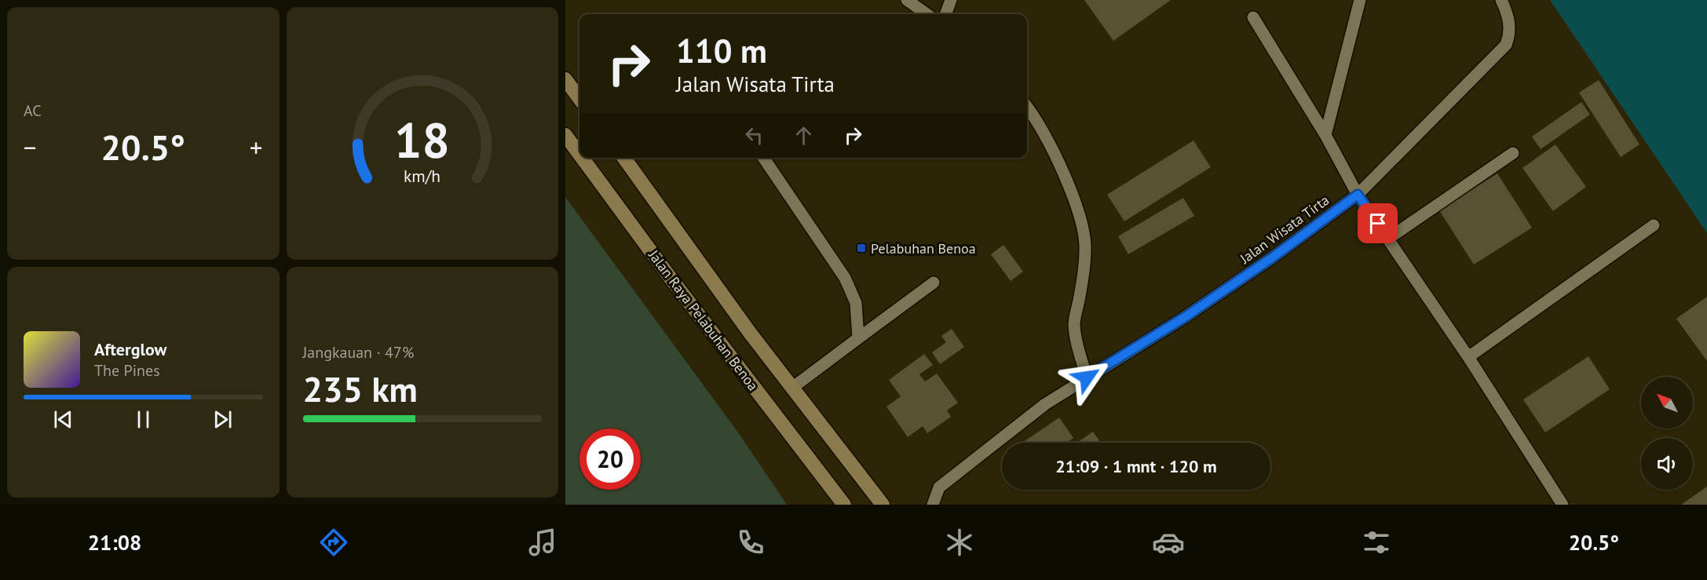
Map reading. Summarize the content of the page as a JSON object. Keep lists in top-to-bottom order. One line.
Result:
{"streets":{"street":["Jalan Raya Pelabuhan Benoa"],"lane":["Jalan Wisata Tirta"]},"places":{"transit":["Pelabuhan Benoa"]},"north":"top left","page":{"tile":["AC",["Jangkauan · 47%","235 km"]],"turn":["110 m","Jalan Wisata Tirta"],"heat":["−","20.5°","+"],"song":["Afterglow","The Pines"],"limit":"20","trip":"21:09 · 1 mnt · 120 m","tabs":["21:08","20.5°"],"gauge":["18","km/h"]}}
